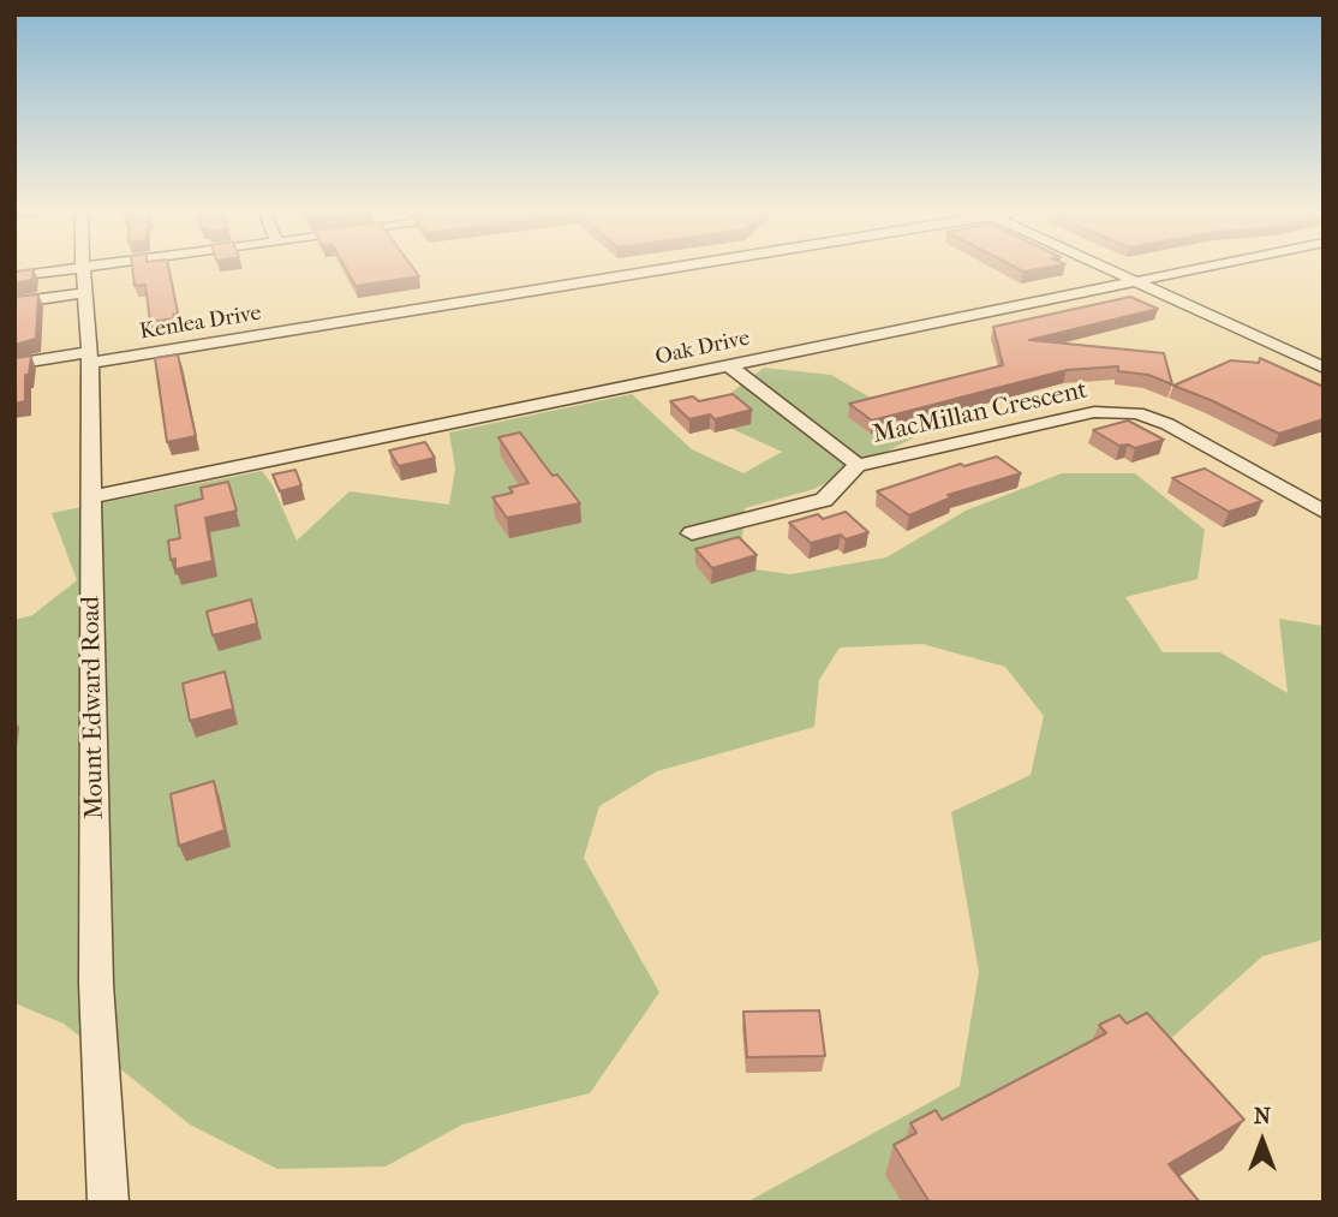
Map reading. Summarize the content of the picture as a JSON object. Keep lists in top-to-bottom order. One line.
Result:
{"streets":{"street":["Kenlea Drive","Oak Drive","MacMillan Crescent","Mount Edward Road"]},"crossings":[["Kenlea Drive","Mount Edward Road"],["Oak Drive","Mount Edward Road"]],"north":"top"}
